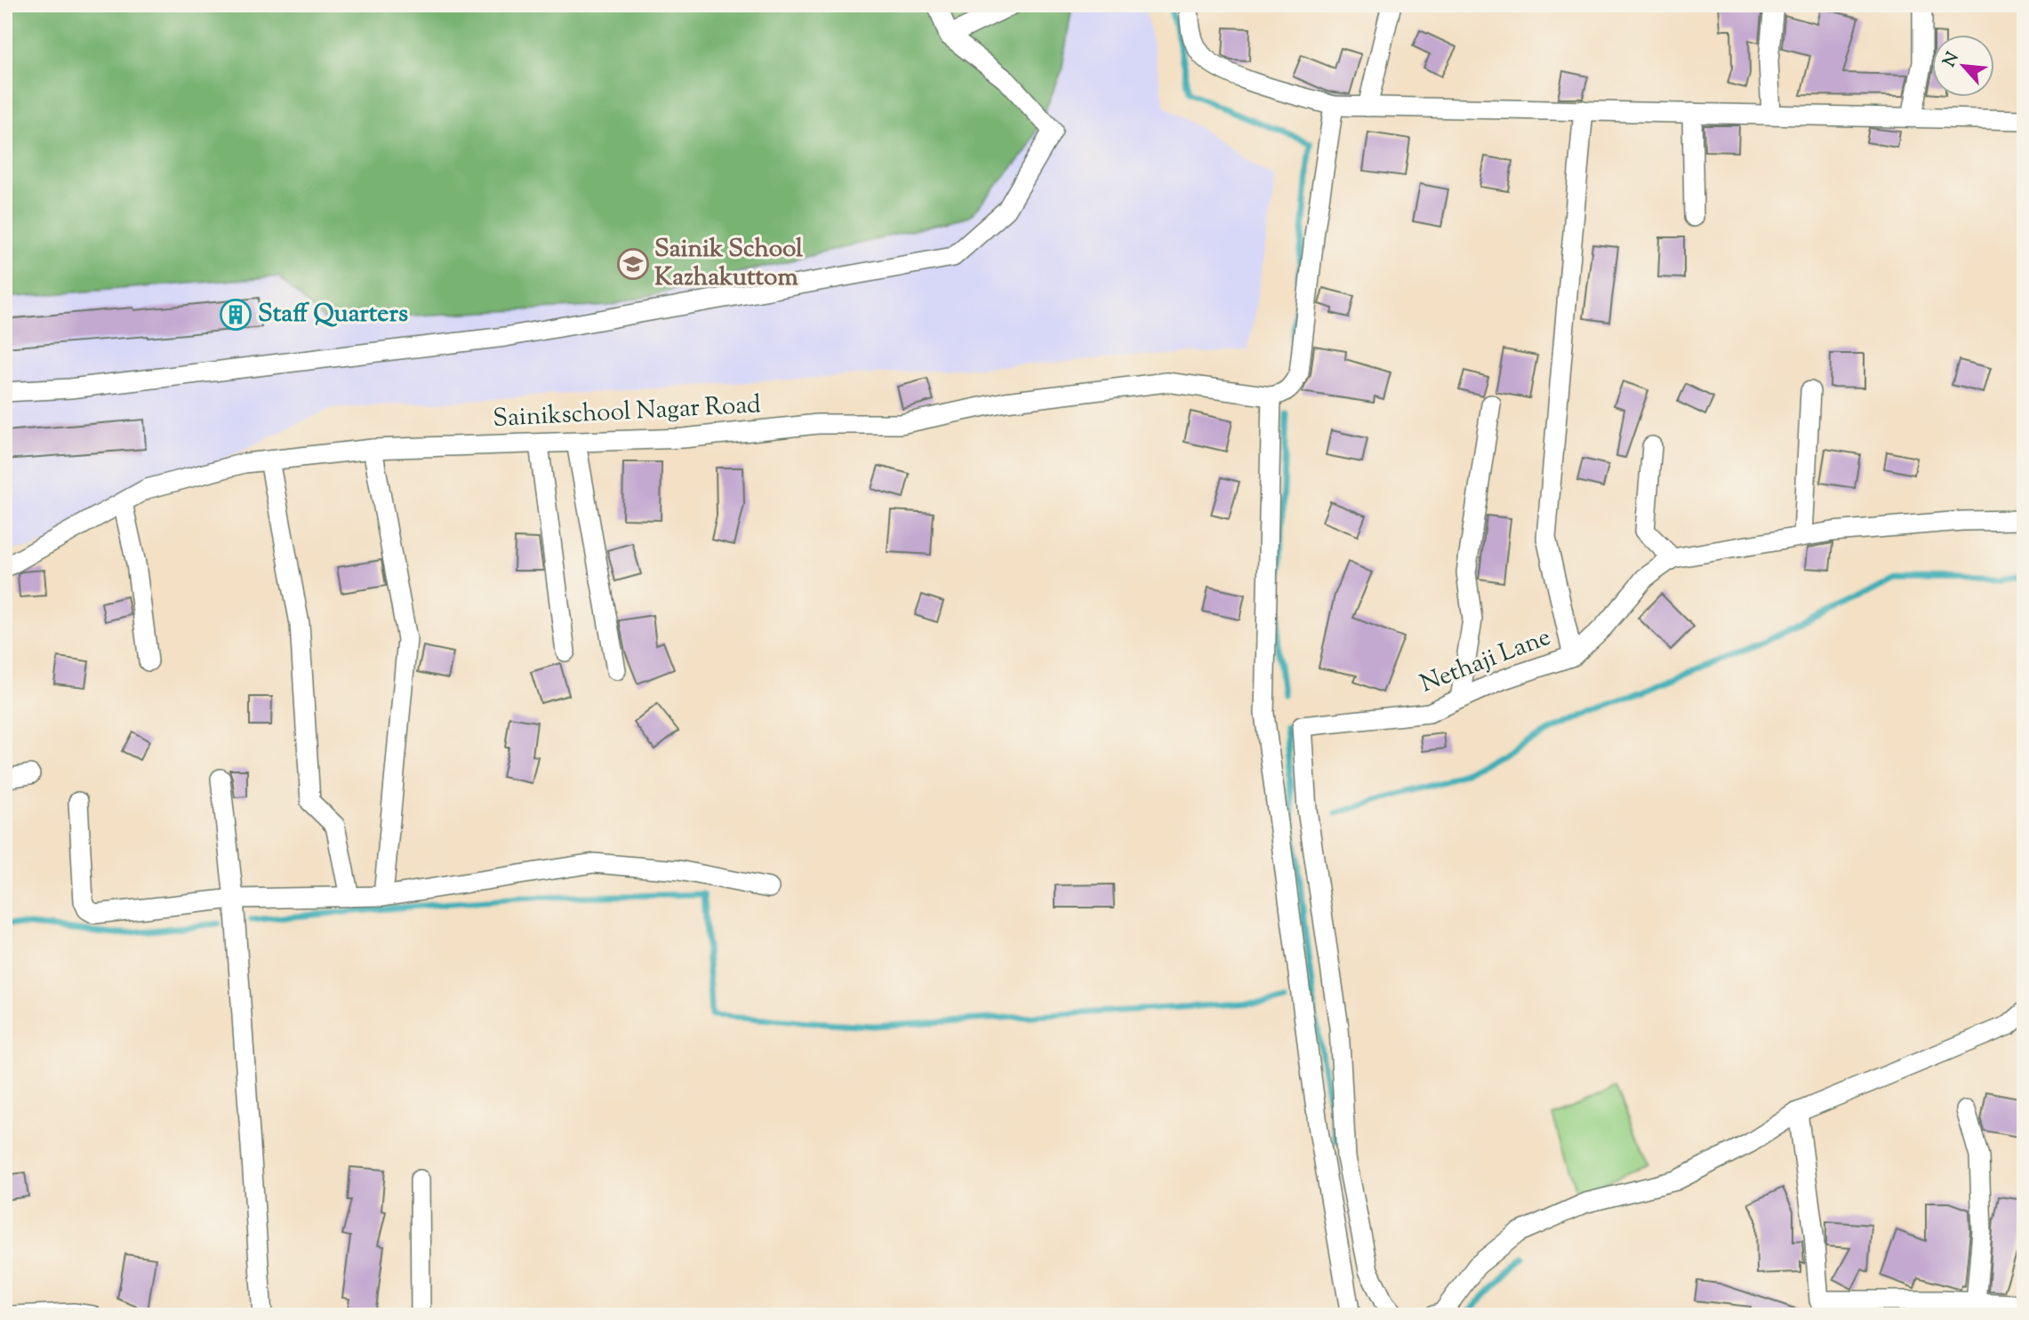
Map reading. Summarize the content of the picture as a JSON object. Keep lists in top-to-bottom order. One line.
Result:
{"streets":{"street":["Sainikschool Nagar Road","Nethaji Lane"]},"places":{"school or university":["Sainik School Kazhakuttom"],"building":["Staff Quarters"]},"north":"top left"}
